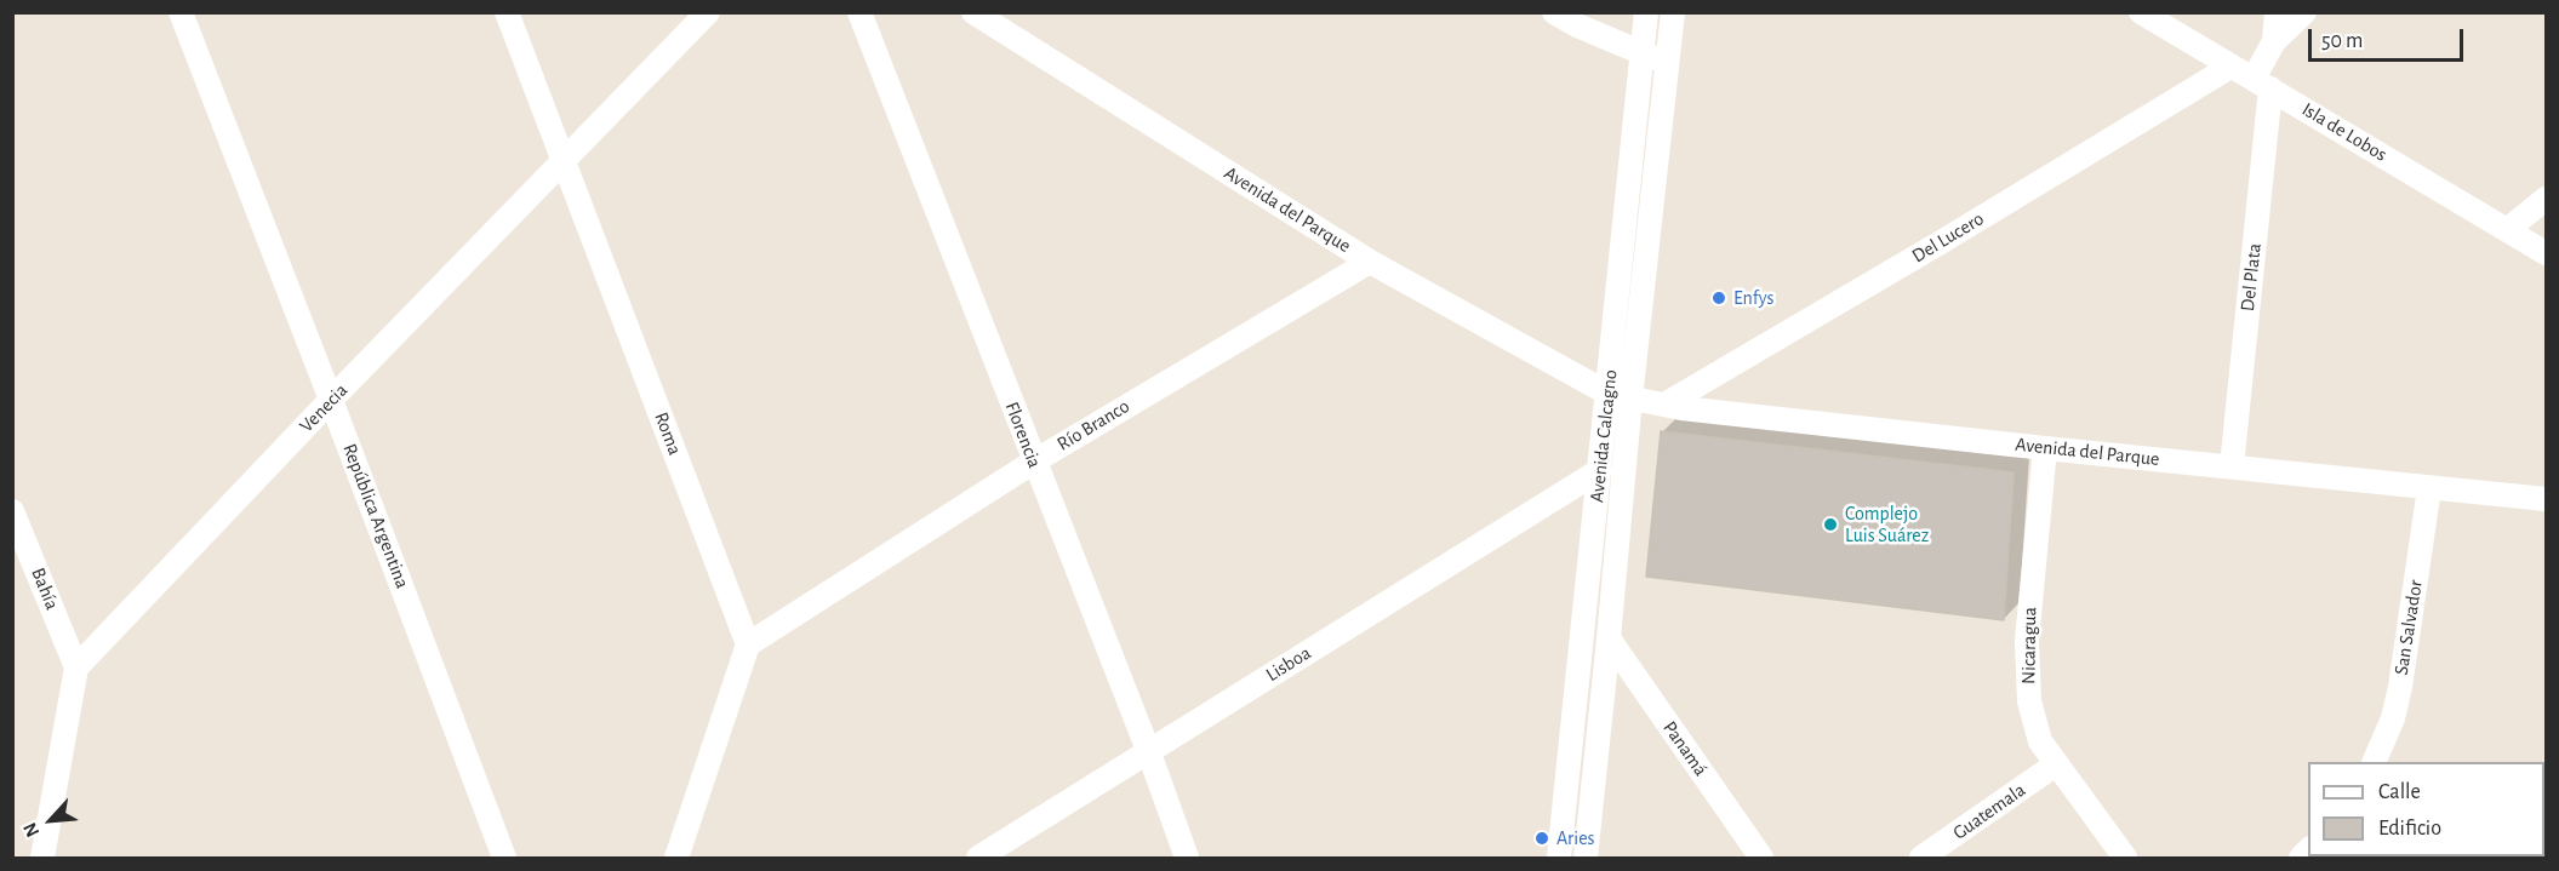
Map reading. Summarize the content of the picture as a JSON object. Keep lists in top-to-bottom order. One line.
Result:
{"streets":{"street":["Isla de Lobos","Avenida del Parque","Del Lucero","Del Plata","Venecia","Río Branco","Roma","Florencia","Avenida Calcagno","República Argentina","Bahía","San Salvador","Nicaragua","Lisboa","Panamá","Guatemala"]},"crossings":[["Isla de Lobos","Del Lucero"],["Isla de Lobos","Del Plata"],["Avenida del Parque","Del Lucero"],["Avenida del Parque","Del Plata"],["Avenida del Parque","Río Branco"],["Avenida del Parque","Avenida Calcagno"],["Avenida del Parque","San Salvador"],["Avenida del Parque","Nicaragua"],["Venecia","Roma"],["Venecia","República Argentina"],["Venecia","Bahía"],["Río Branco","Roma"],["Río Branco","Florencia"],["Florencia","Lisboa"],["Avenida Calcagno","Lisboa"],["Avenida Calcagno","Panamá"],["Nicaragua","Guatemala"]],"places":["Enfys","Complejo Luis Suárez","Aries"],"legend":["Calle","Edificio"],"scale_bar":"50 m","north":"bottom left"}
